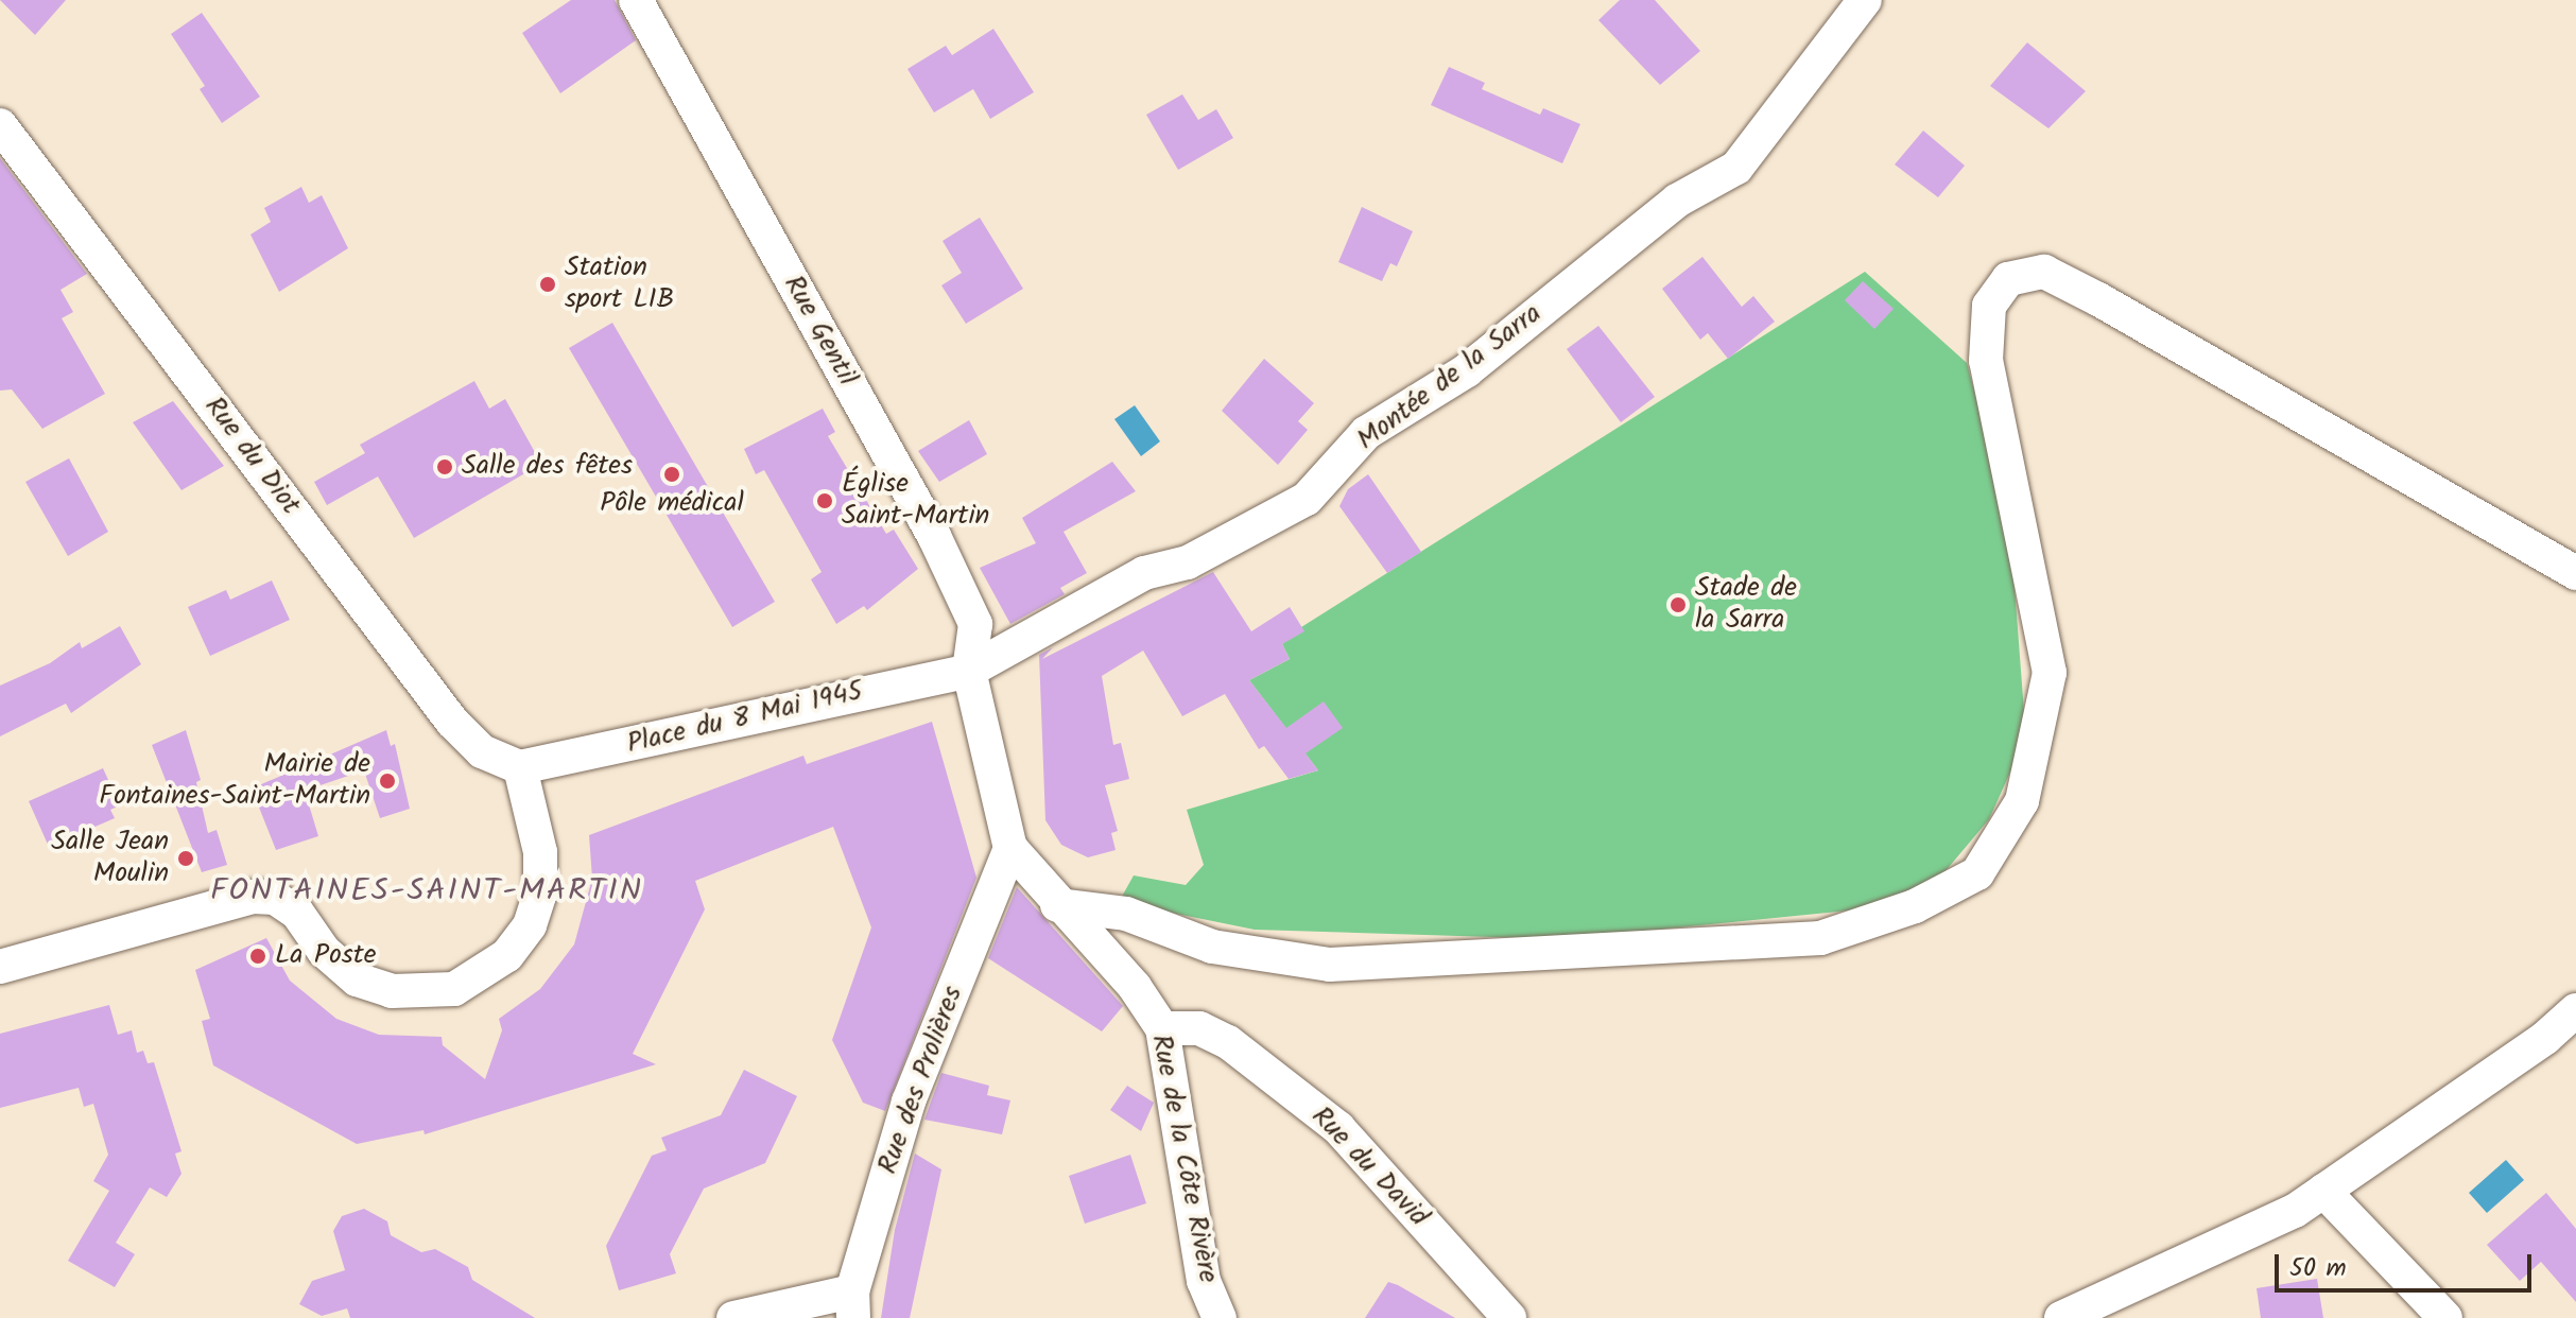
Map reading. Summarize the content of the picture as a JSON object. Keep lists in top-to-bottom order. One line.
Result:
{"streets":{"street":["Rue Gentil","Montée de la Sarra","Rue du Diot","Place du 8 Mai 1945","Rue des Prolières","Rue de la Côte Rivère","Rue du David"]},"crossings":[["Rue Gentil","Montée de la Sarra"],["Rue Gentil","Place du 8 Mai 1945"],["Montée de la Sarra","Place du 8 Mai 1945"],["Rue du Diot","Place du 8 Mai 1945"],["Rue des Prolières","Rue de la Côte Rivère"],["Rue de la Côte Rivère","Rue du David"]],"districts":["FONTAINES-SAINT-MARTIN"],"places":["Station sport LIB","Salle des fêtes","Pôle médical","Église Saint-Martin","Stade de la Sarra","Mairie de Fontaines-Saint-Martin","Salle Jean Moulin","La Poste"],"scale_bar":"50 m"}
